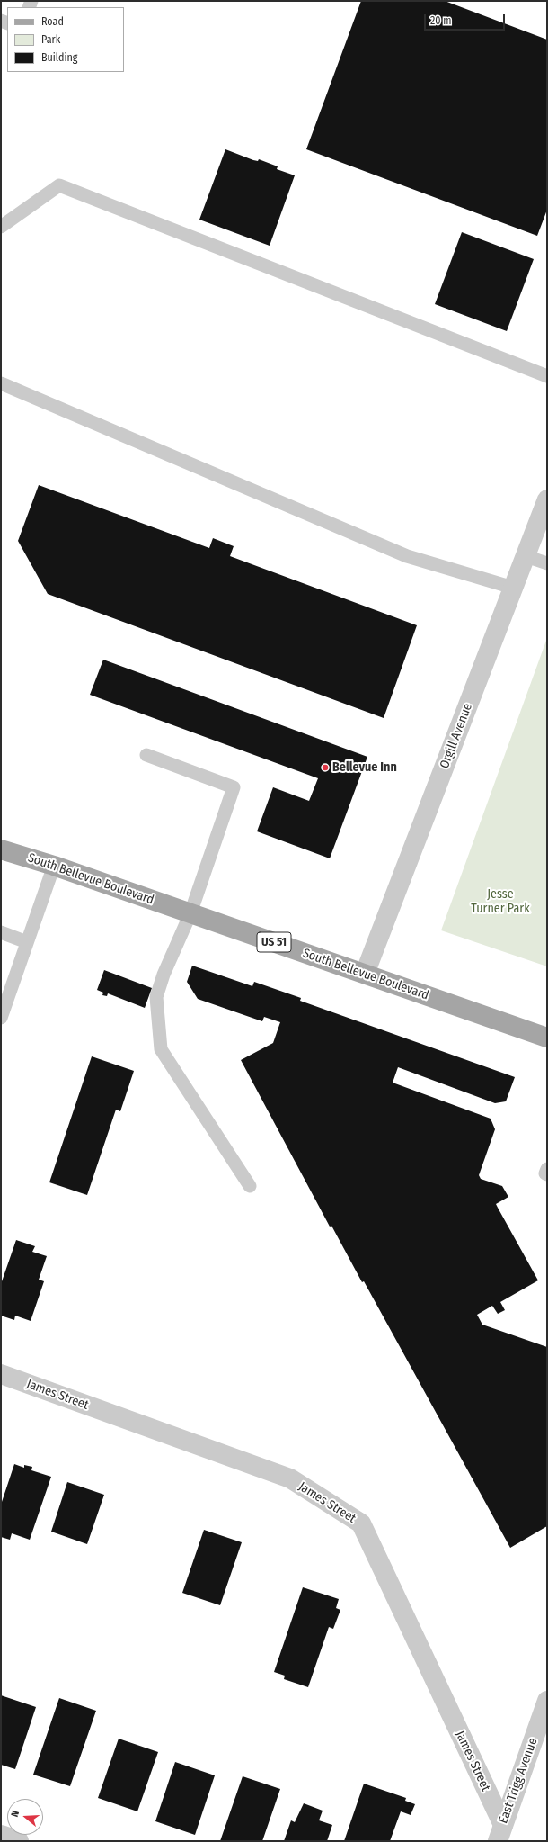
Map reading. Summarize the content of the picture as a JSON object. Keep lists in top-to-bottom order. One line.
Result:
{"streets":{"main road":["South Bellevue Boulevard","US 51"],"street":["Orgill Avenue","James Street","East Trigg Avenue"]},"crossings":[["Orgill Avenue","South Bellevue Boulevard"],["James Street","East Trigg Avenue"]],"parks":["Jesse Turner Park"],"places":["Bellevue Inn"],"legend":["Road","Park","Building"],"scale_bar":"20 m","north":"left"}
